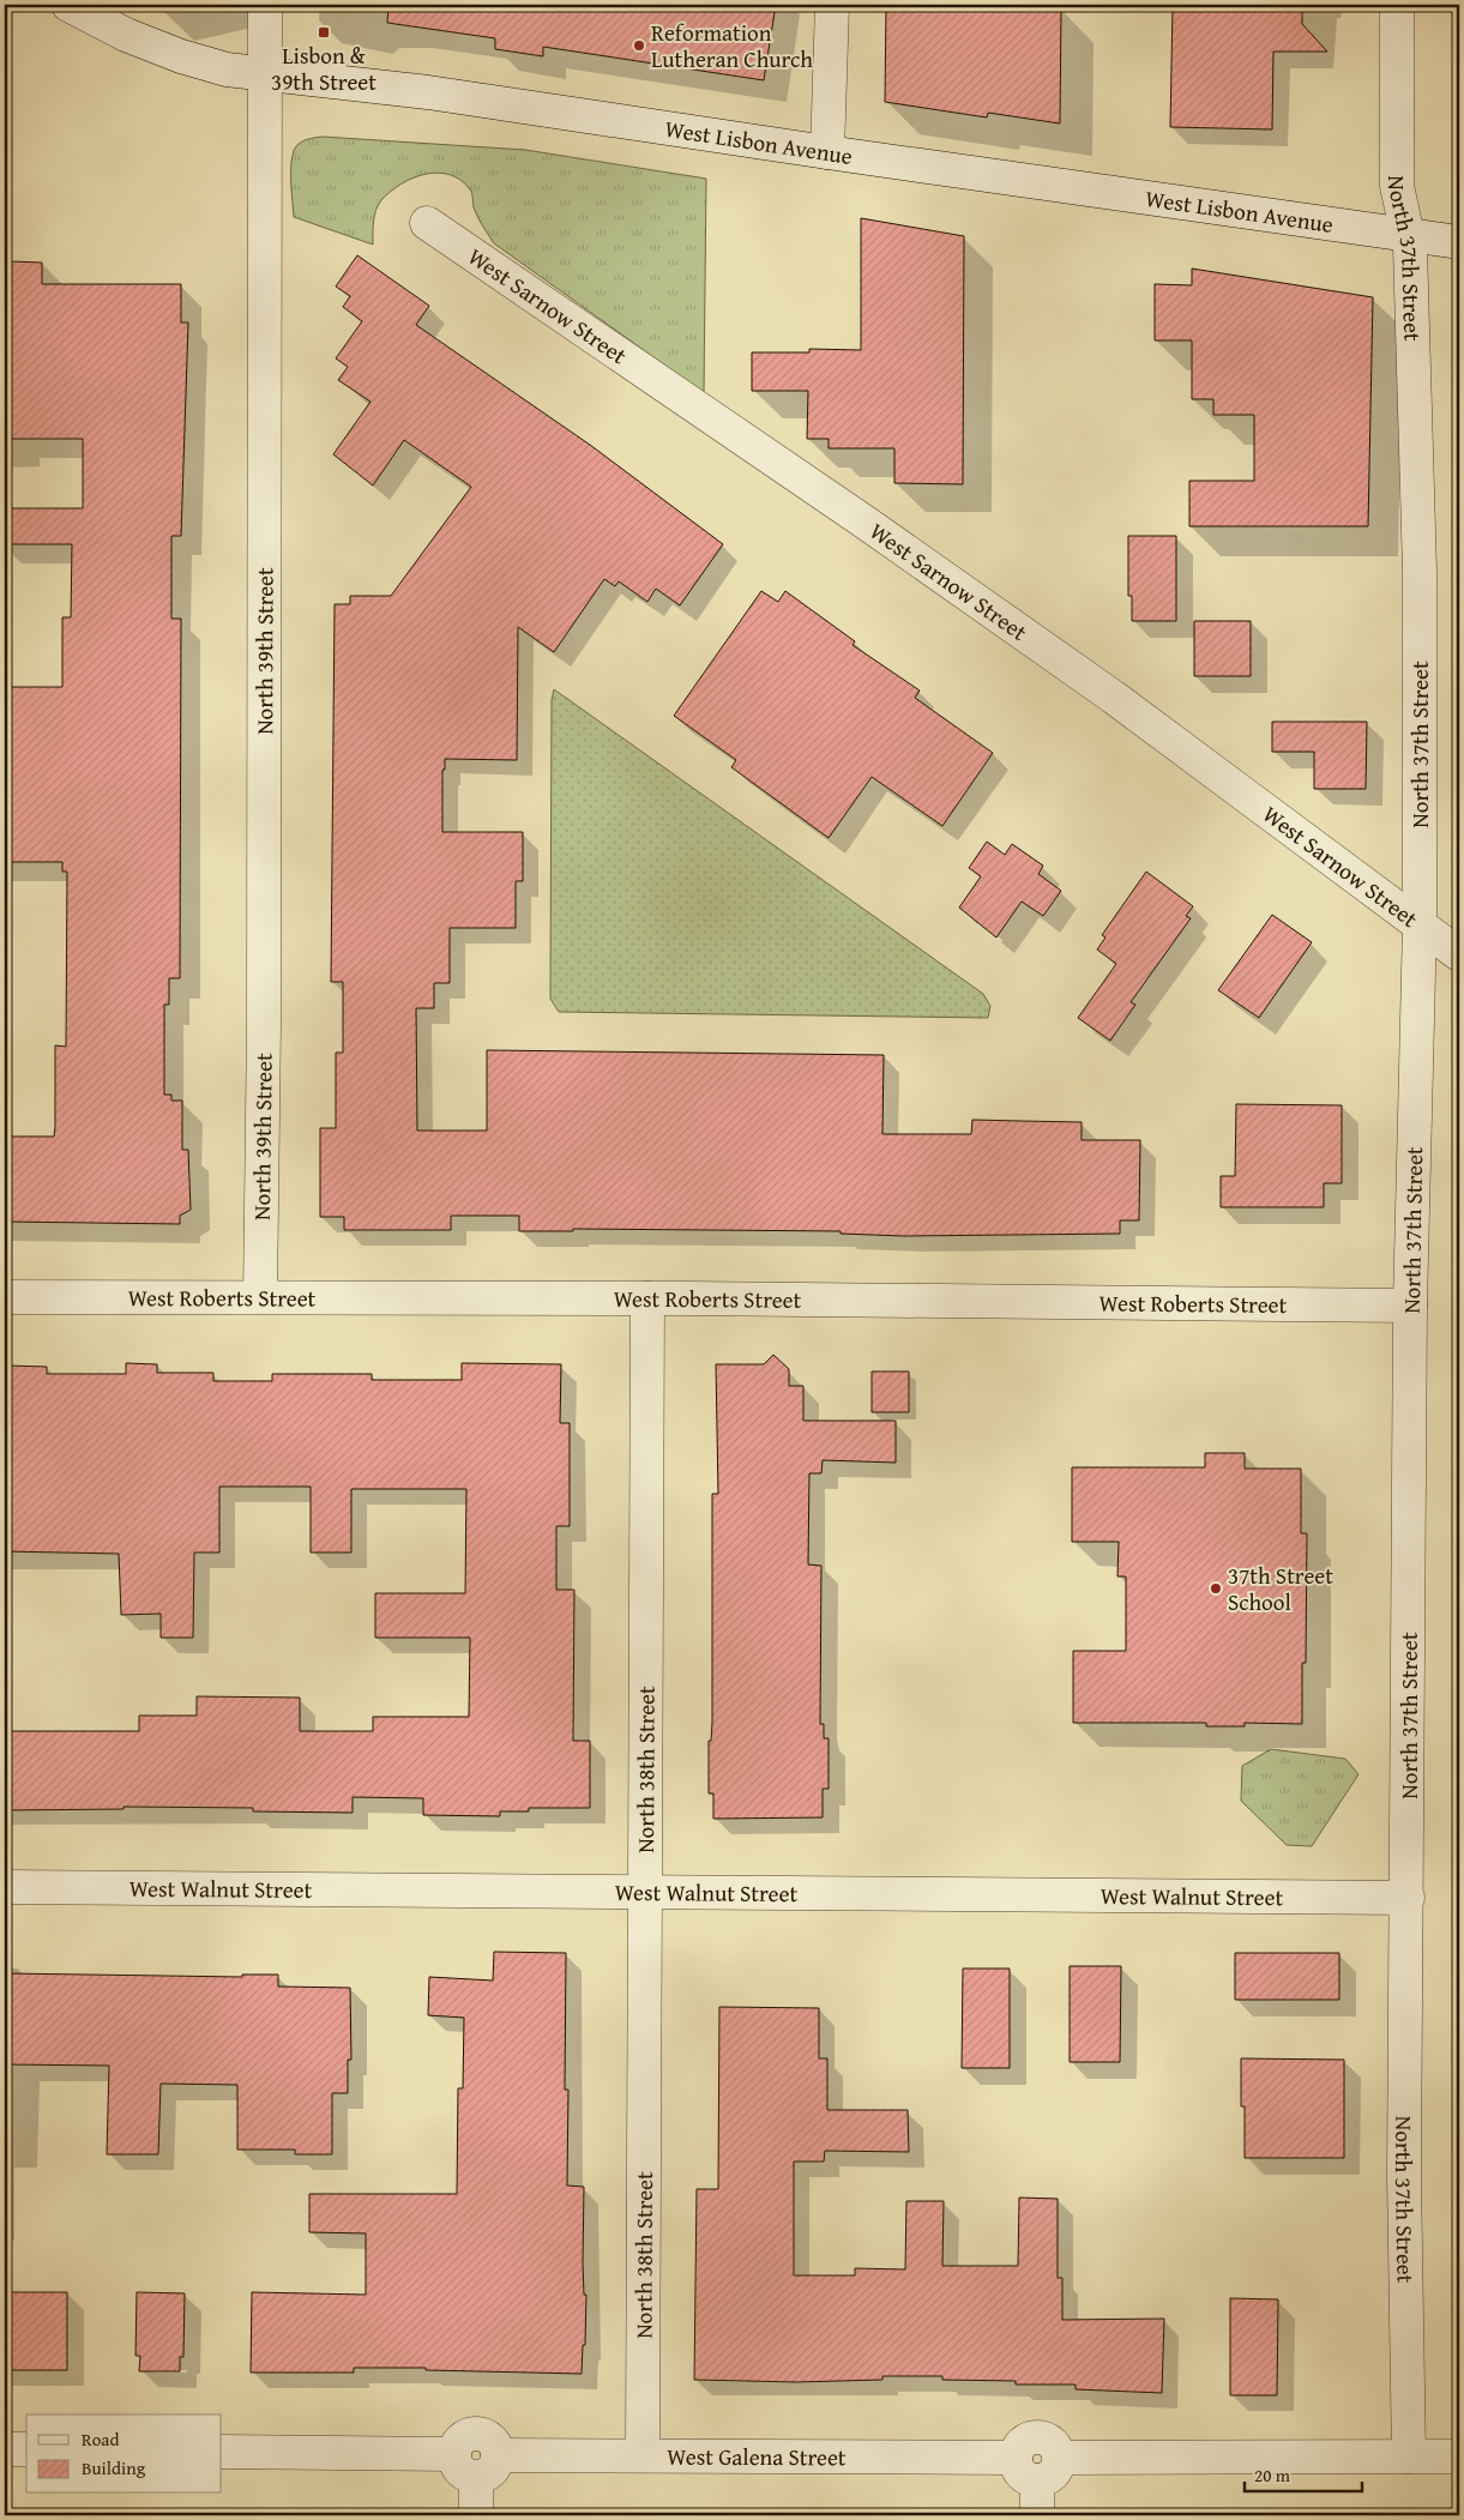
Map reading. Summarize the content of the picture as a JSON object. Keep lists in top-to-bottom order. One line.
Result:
{"streets":{"street":["West Lisbon Avenue","North 37th Street","West Sarnow Street","North 39th Street","West Roberts Street","North 38th Street","West Walnut Street","West Galena Street"]},"crossings":[["West Lisbon Avenue","North 37th Street"],["West Lisbon Avenue","North 39th Street"],["North 37th Street","West Sarnow Street"],["North 37th Street","West Roberts Street"],["North 37th Street","West Walnut Street"],["North 37th Street","West Galena Street"],["North 39th Street","West Roberts Street"],["West Roberts Street","North 38th Street"],["North 38th Street","West Walnut Street"],["North 38th Street","West Galena Street"]],"places":{"transit":["Lisbon & 39th Street"],"other":["Reformation Lutheran Church","37th Street School"]},"legend":["Road","Building"],"scale_bar":"20 m"}
